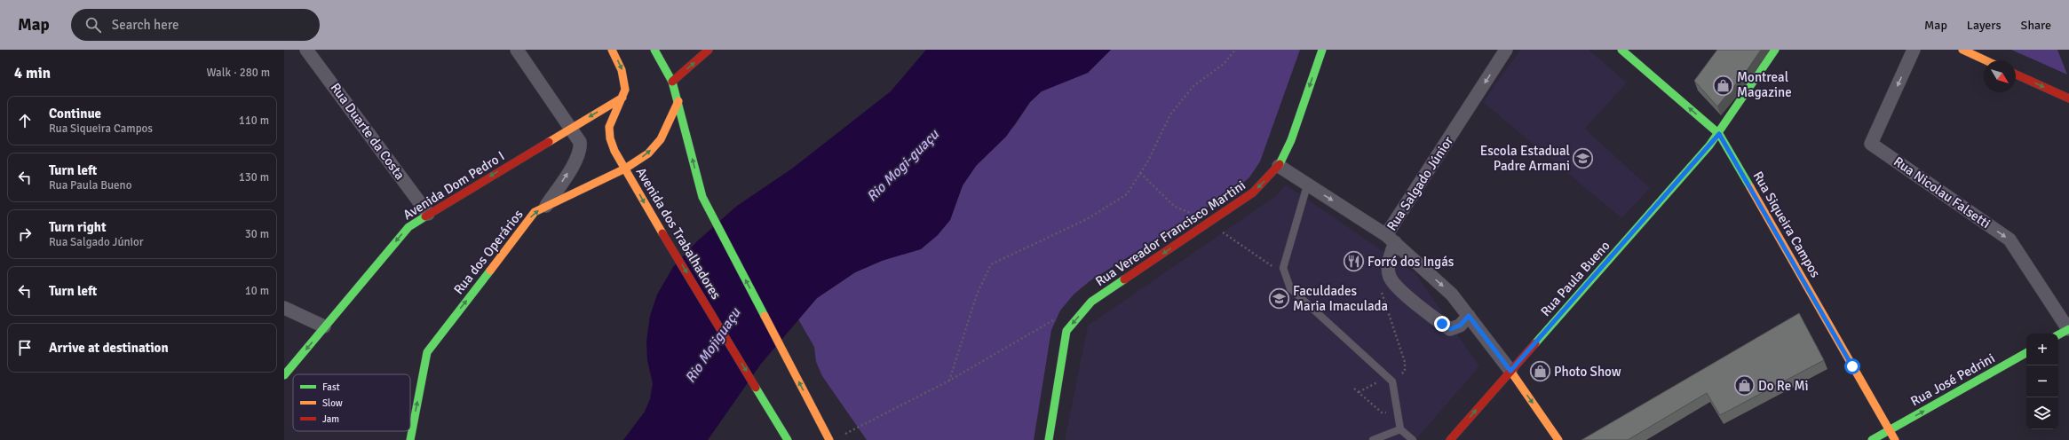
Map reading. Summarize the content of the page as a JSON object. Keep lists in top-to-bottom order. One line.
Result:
{"streets":{"main road":["Avenida Dom Pedro I","Rua Siqueira Campos","Avenida dos Trabalhadores","Rua Vereador Francisco Martini","Rua dos Operários","Rua Paula Bueno","Rua José Pedrini"],"street":["Rua Duarte da Costa","Rua Salgado Júnior","Rua Nicolau Falsetti"]},"crossings":[["Rua Duarte da Costa","Avenida Dom Pedro I"],["Rua Salgado Júnior","Rua Paula Bueno"],["Avenida Dom Pedro I","Avenida dos Trabalhadores"],["Rua Siqueira Campos","Rua Paula Bueno"],["Rua Siqueira Campos","Rua José Pedrini"],["Avenida dos Trabalhadores","Rua dos Operários"]],"one_way":["Rua Salgado Júnior","Avenida Dom Pedro I","Rua Nicolau Falsetti","Rua Vereador Francisco Martini","Rua dos Operários","Rua José Pedrini"],"water":["Rio Mogi-guaçu","Rio Mojiguaçu"],"places":{"shop":["Montreal Magazine","Photo Show","Do Re Mi"],"school or university":["Escola Estadual Padre Armani","Faculdades Maria Imaculada"],"restaurant":["Forró dos Ingás"]},"legend":["Fast","Slow","Jam"],"north":"bottom right","page":{"header":"Map","search":"Search here","nav":["Map","Layers","Share"],"heading":["4 min","Walk · 280 m"],"list":[["Continue","Rua Siqueira Campos","110 m"],["Turn left","Rua Paula Bueno","130 m"],["Turn right","Rua Salgado Júnior","30 m"],["Turn left","10 m"],"Arrive at destination"],"map_buttons":["+","−"]}}
